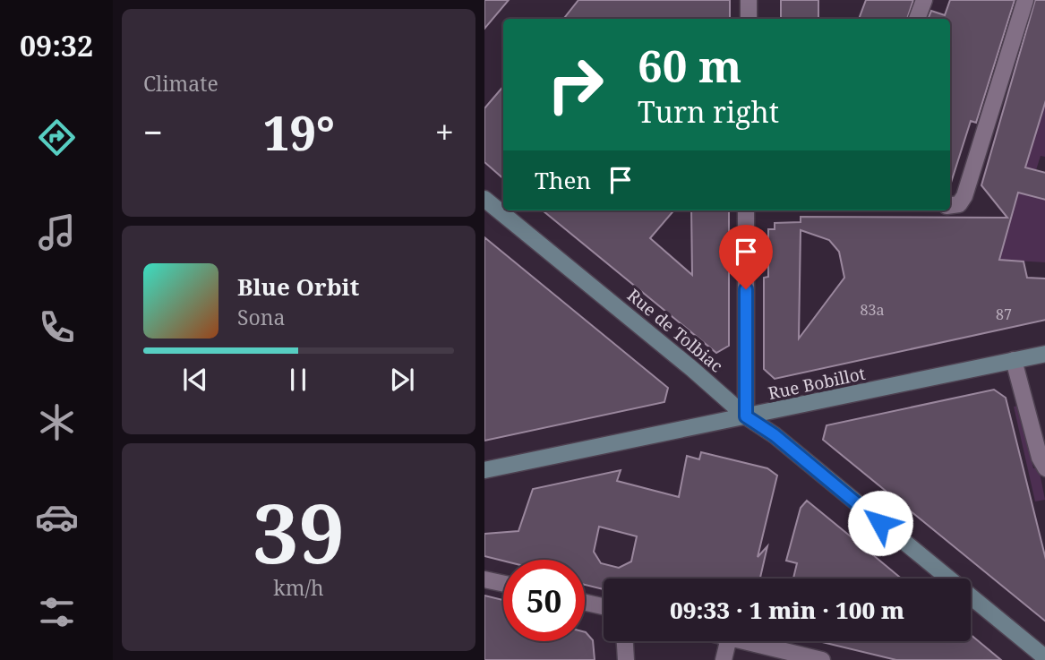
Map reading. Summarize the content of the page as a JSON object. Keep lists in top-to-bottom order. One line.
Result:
{"streets":{"main road":["Rue de Tolbiac","Rue Bobillot"]},"crossings":[["Rue de Tolbiac","Rue Bobillot"]],"house_numbers":["83a","87"],"page":{"tabs":"09:32","tile":["Climate",["39","km/h"]],"turn":["60 m","Turn right"],"heat":["−","19°","+"],"then":"Then","song":["Blue Orbit","Sona"],"limit":"50","trip":"09:33 · 1 min · 100 m"}}
